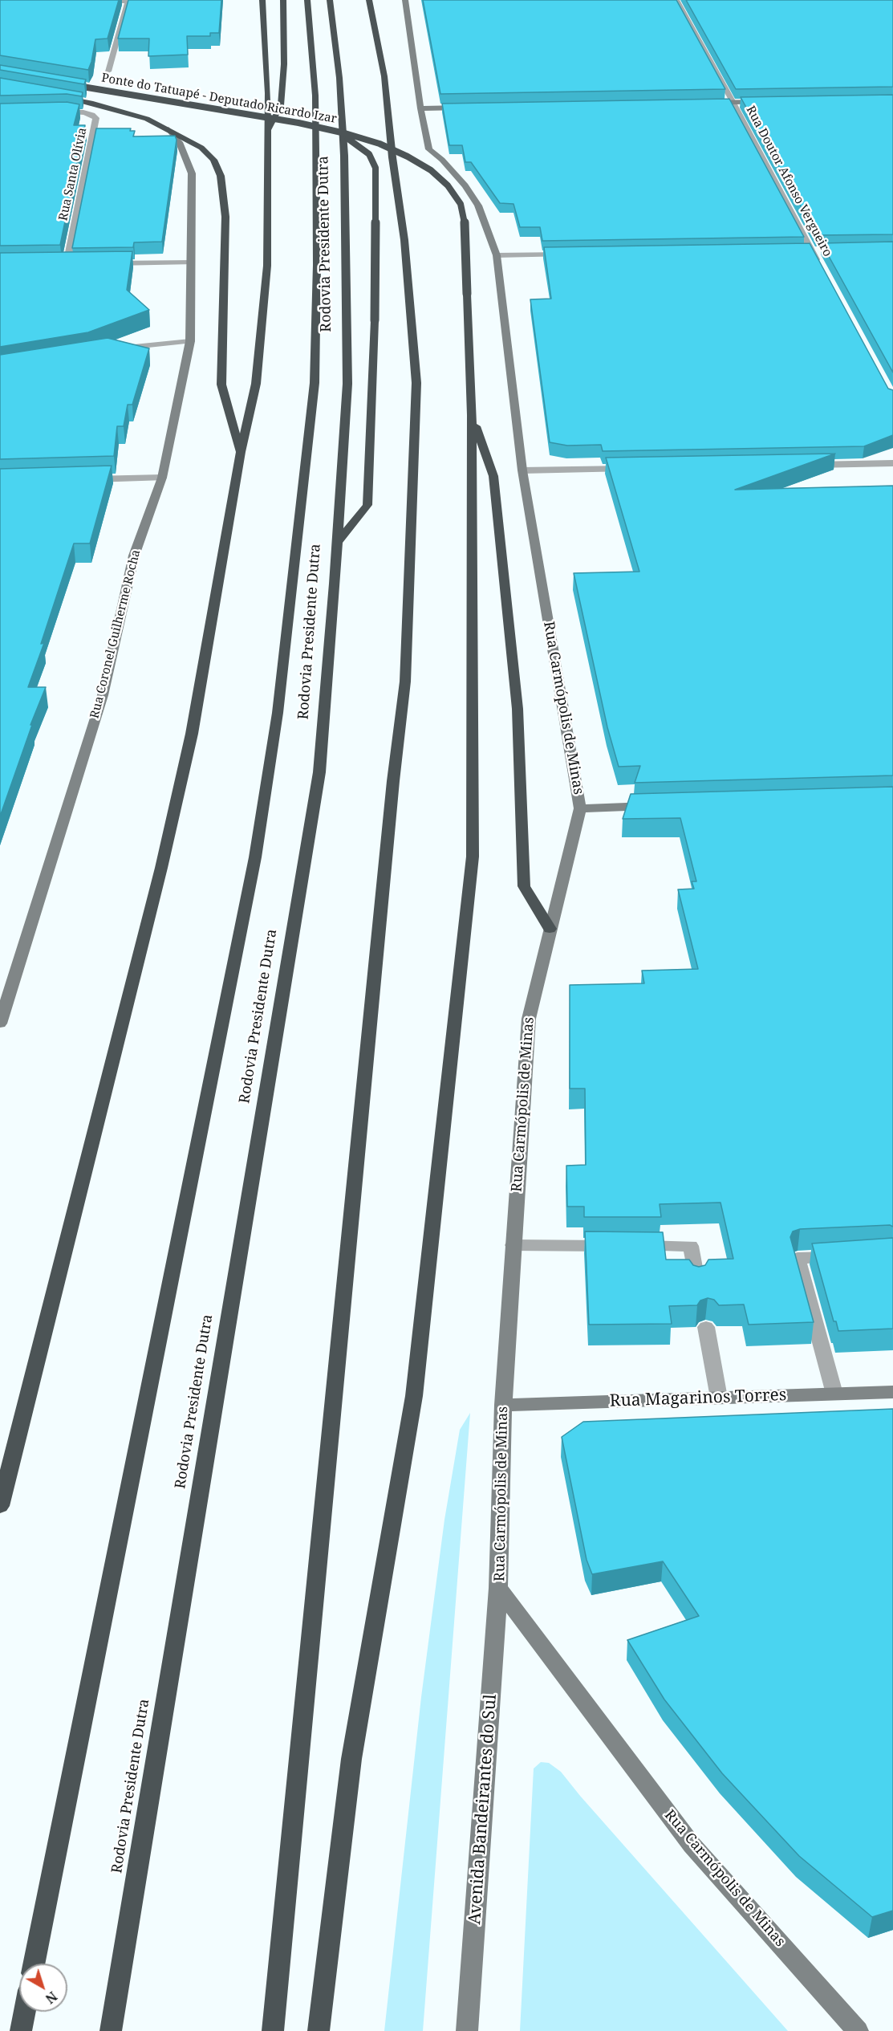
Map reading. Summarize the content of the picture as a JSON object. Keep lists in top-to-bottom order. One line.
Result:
{"streets":{"highway":["Ponte do Tatuapé - Deputado Ricardo Izar","Rodovia Presidente Dutra"],"main road":["Rua Coronel Guilherme Rocha","Rua Carmópolis de Minas","Rua Magarinos Torres","Avenida Bandeirantes do Sul"],"street":["Rua Santa Olívia","Rua Doutor Afonso Vergueiro"]},"crossings":[["Ponte do Tatuapé - Deputado Ricardo Izar","Rua Coronel Guilherme Rocha"],["Rua Carmópolis de Minas","Rua Magarinos Torres"],["Rua Carmópolis de Minas","Avenida Bandeirantes do Sul"]],"north":"bottom right"}
